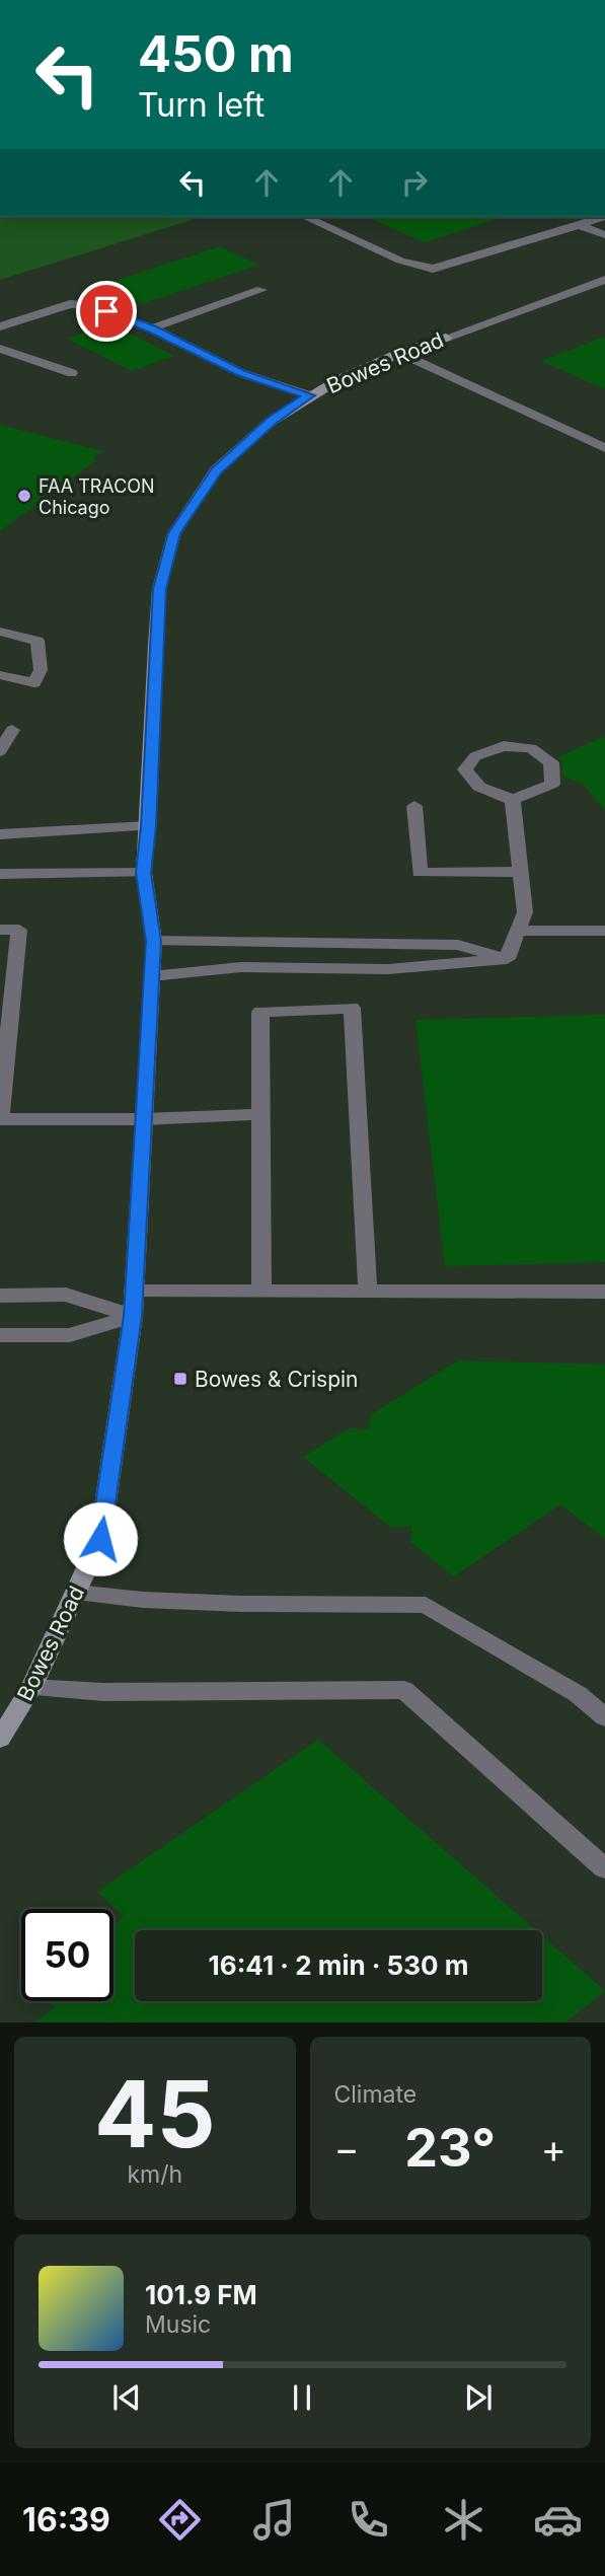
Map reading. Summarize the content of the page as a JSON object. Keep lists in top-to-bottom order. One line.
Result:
{"streets":{"main road":["Bowes Road"]},"places":{"other":["FAA TRACON Chicago"],"transit":["Bowes & Crispin"]},"page":{"turn":["450 m","Turn left"],"limit":"50","trip":"16:41 · 2 min · 530 m","tile":[["45","km/h"],"Climate"],"heat":["−","23°","+"],"song":["101.9 FM","Music"],"tabs":"16:39"}}
